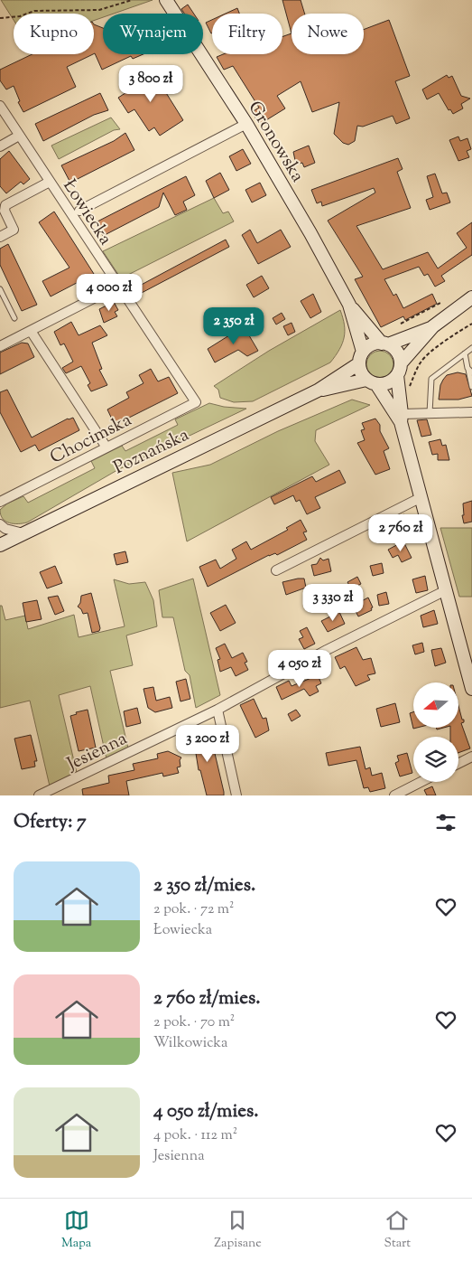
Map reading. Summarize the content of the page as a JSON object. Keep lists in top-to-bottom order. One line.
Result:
{"streets":{"main road":["Gronowska","Poznańska"],"street":["Łowiecka","Chocimska","Jesienna"]},"crossings":[["Gronowska","Poznańska"],["Łowiecka","Chocimska"]],"north":"left","page":{"chip":["Kupno","Wynajem","Filtry","Nowe"],"price":["3 800 zł","4 000 zł","2 350 zł","2 760 zł","3 330 zł","4 050 zł","3 200 zł"],"heading":"Oferty: 7","list":[{"name":"2 350 zł/mies.","note":"2 pok. · 72 m² · Łowiecka"},{"name":"2 760 zł/mies.","note":"2 pok. · 70 m² · Wilkowicka"},{"name":"4 050 zł/mies.","note":"4 pok. · 112 m² · Jesienna"}],"tabs":["Mapa","Zapisane","Start"]}}
